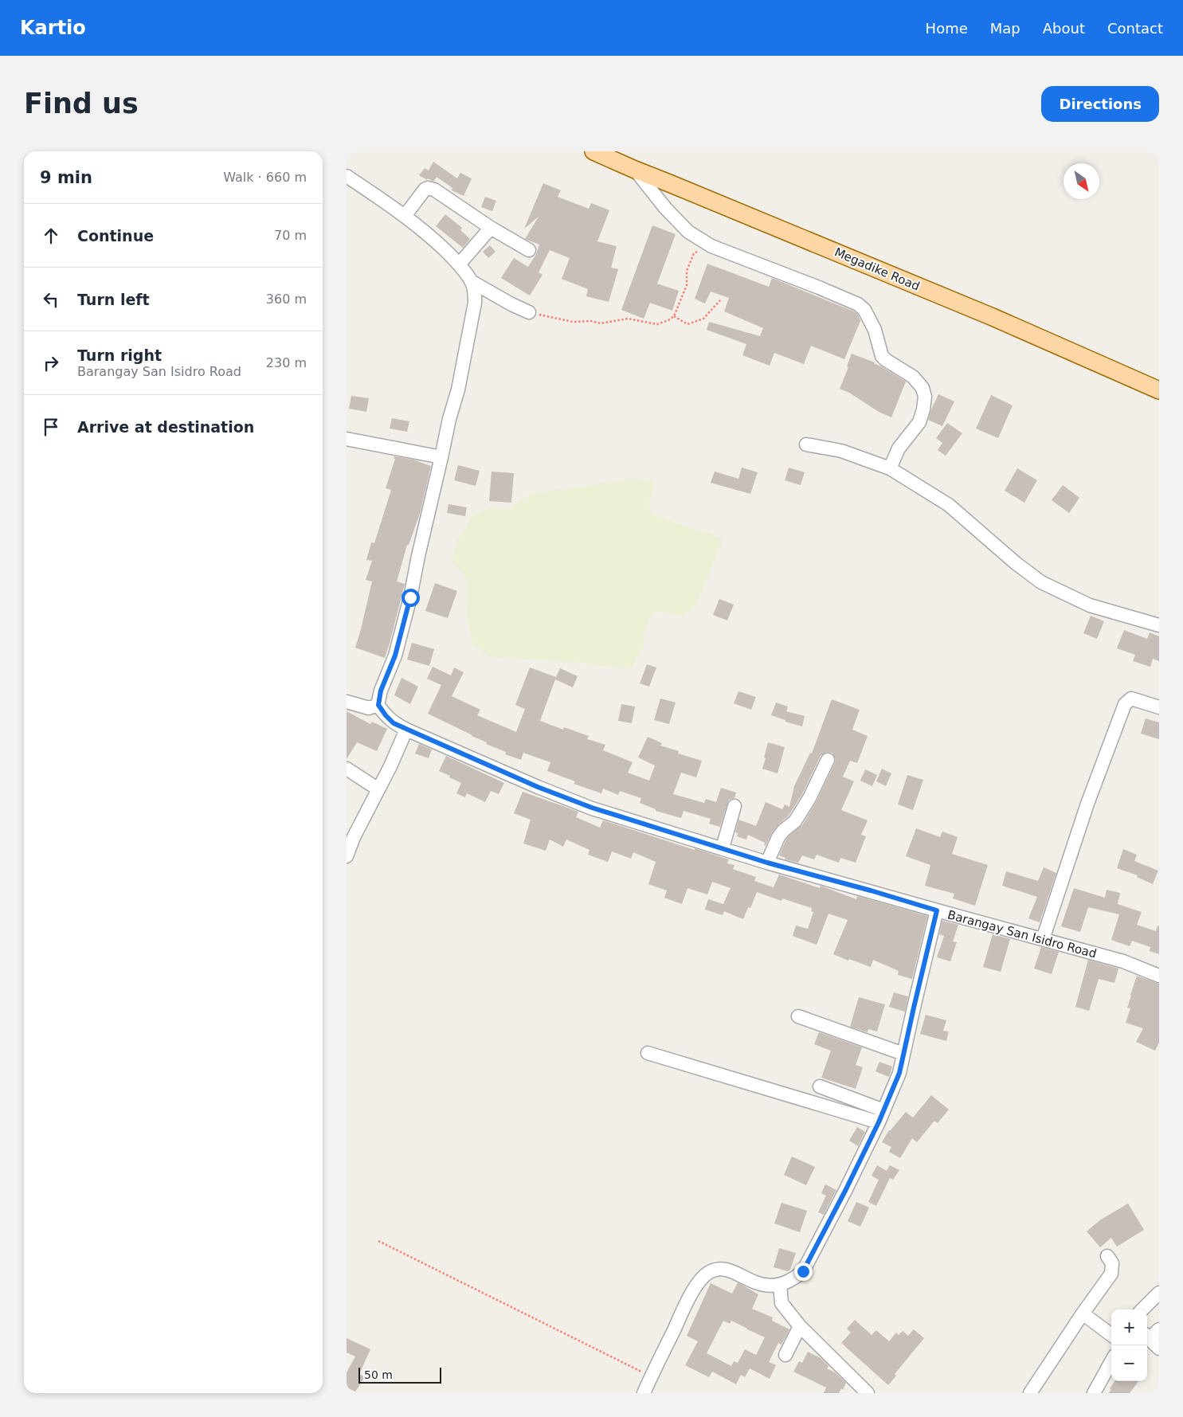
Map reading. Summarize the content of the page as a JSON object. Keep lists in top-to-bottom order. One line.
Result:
{"streets":{"main road":["Megadike Road"],"street":["Barangay San Isidro Road"]},"scale_bar":"50 m","north":"bottom right","page":{"header":"Kartio","nav":["Home","Map","About","Contact"],"buttons":"Directions","title":"Find us","heading":["9 min","Walk · 660 m"],"list":[["Continue","70 m"],["Turn left","360 m"],["Turn right","Barangay San Isidro Road","230 m"],"Arrive at destination"],"map_buttons":["+","−"],"scale":"50 m"}}
